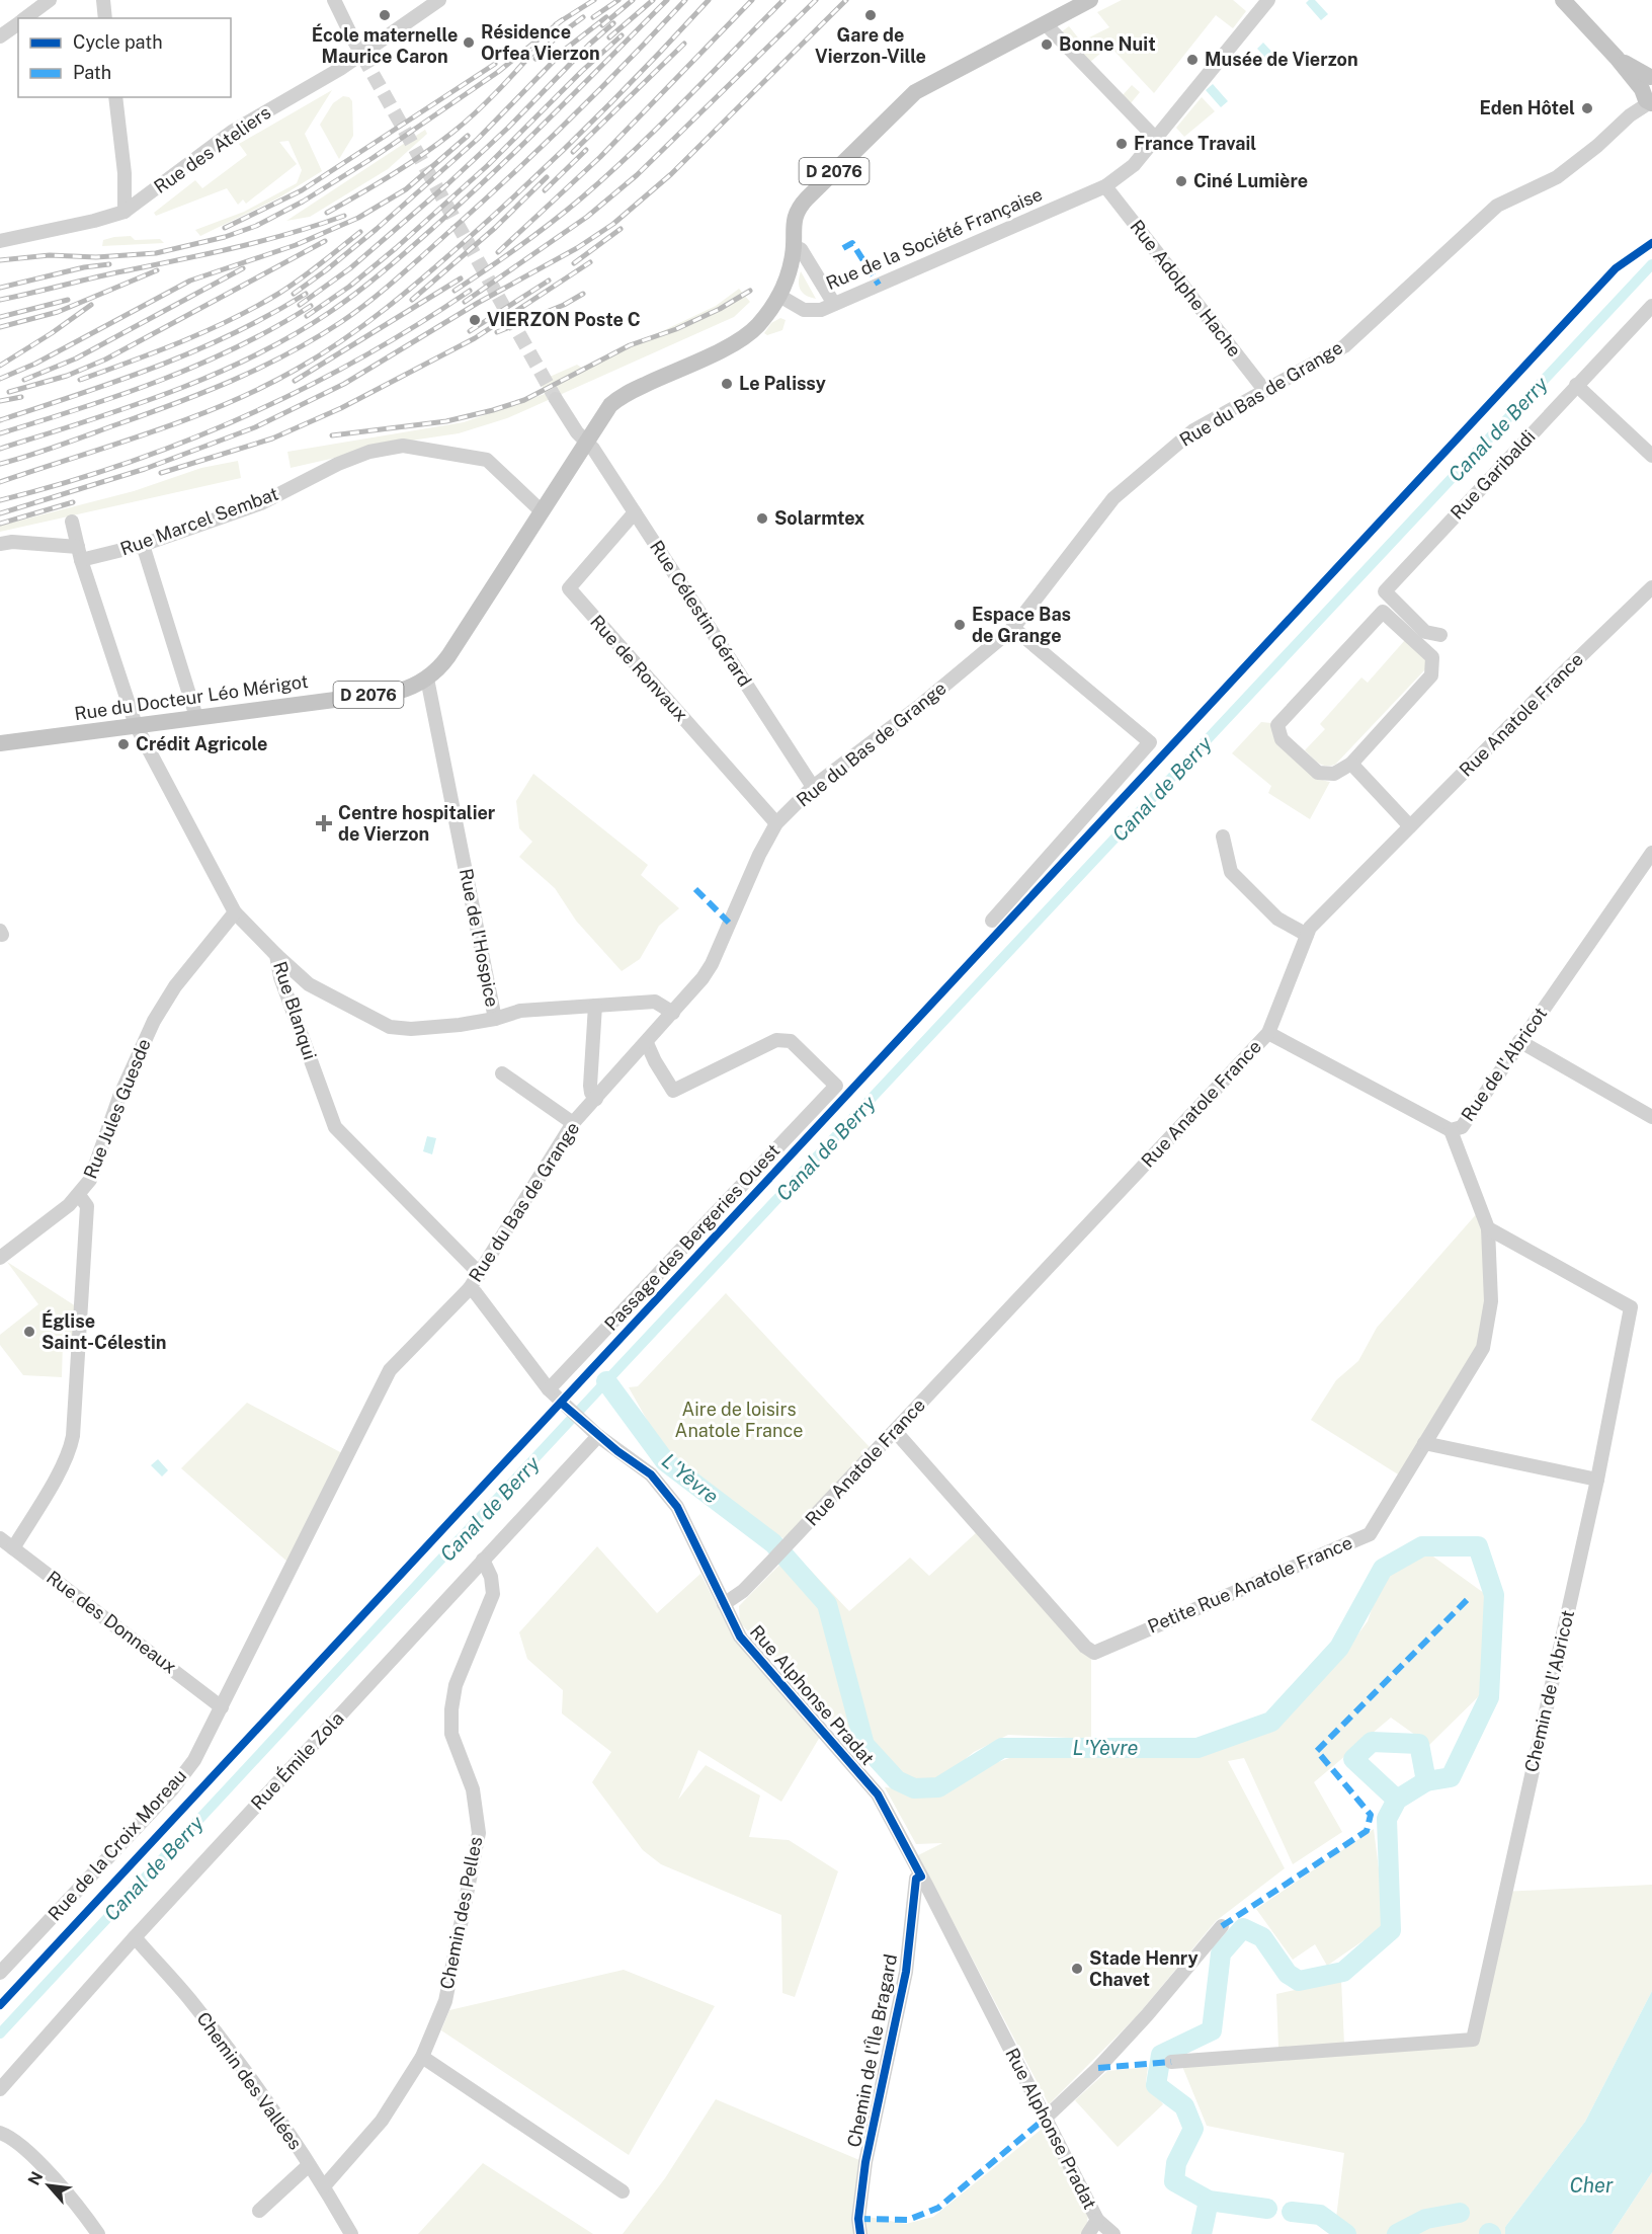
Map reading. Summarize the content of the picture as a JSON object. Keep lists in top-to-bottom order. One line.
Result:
{"streets":{"main road":["D 2076","Rue du Docteur Léo Mérigot"],"street":["Rue des Ateliers","Rue de la Société Française","Rue Adolphe Hache","Rue du Bas de Grange","Rue Garibaldi","Rue Marcel Sembat","Rue Célestin Gérard","Rue de Ronvaux","Rue Anatole France","Rue de l'Hospice","Rue Blanqui","Rue de l'Abricot","Rue Jules Guesde","Passage des Bergeries Ouest","Petite Rue Anatole France","Rue des Donneaux","Chemin de l'Abricot","Rue Alphonse Pradat","Rue Émile Zola","Rue de la Croix Moreau","Chemin des Pelles","Chemin de l'Île Bragard","Chemin des Vallées"]},"crossings":[["D 2076","Rue de la Société Française"],["D 2076","Rue Célestin Gérard"],["D 2076","Rue du Docteur Léo Mérigot"],["Rue de la Société Française","Rue Adolphe Hache"],["Rue Adolphe Hache","Rue du Bas de Grange"],["Rue du Bas de Grange","Rue Célestin Gérard"],["Rue du Bas de Grange","Rue de Ronvaux"],["Rue du Bas de Grange","Rue Blanqui"],["Rue du Bas de Grange","Passage des Bergeries Ouest"],["Rue du Bas de Grange","Rue des Donneaux"],["Rue du Bas de Grange","Rue Alphonse Pradat"],["Rue du Bas de Grange","Rue de la Croix Moreau"],["Rue Marcel Sembat","Rue du Docteur Léo Mérigot"],["Rue Célestin Gérard","Rue de Ronvaux"],["Rue Célestin Gérard","Rue du Docteur Léo Mérigot"],["Rue du Docteur Léo Mérigot","Rue de l'Hospice"],["Rue du Docteur Léo Mérigot","Rue Blanqui"],["Rue Anatole France","Rue de l'Abricot"],["Rue Anatole France","Petite Rue Anatole France"],["Rue Anatole France","Rue Alphonse Pradat"],["Rue Blanqui","Rue Jules Guesde"],["Passage des Bergeries Ouest","Rue Alphonse Pradat"],["Petite Rue Anatole France","Chemin de l'Abricot"],["Rue des Donneaux","Rue de la Croix Moreau"],["Rue Alphonse Pradat","Rue Émile Zola"],["Rue Alphonse Pradat","Chemin de l'Île Bragard"],["Rue Émile Zola","Chemin des Pelles"],["Rue Émile Zola","Chemin des Vallées"],["Chemin des Pelles","Chemin des Vallées"]],"water":["Canal de Berry","L'Yèvre","Cher"],"parks":["Aire de loisirs Anatole France"],"places":{"other":["École maternelle Maurice Caron","Gare de Vierzon-Ville","Résidence Orfea Vierzon","Bonne Nuit","Musée de Vierzon","Eden Hôtel","France Travail","Ciné Lumière","VIERZON Poste C","Le Palissy","Solarmtex","Espace Bas de Grange","Crédit Agricole","Église Saint-Célestin","Stade Henry Chavet"],"health":["Centre hospitalier de Vierzon"]},"legend":["Cycle path","Path"],"north":"top left"}
